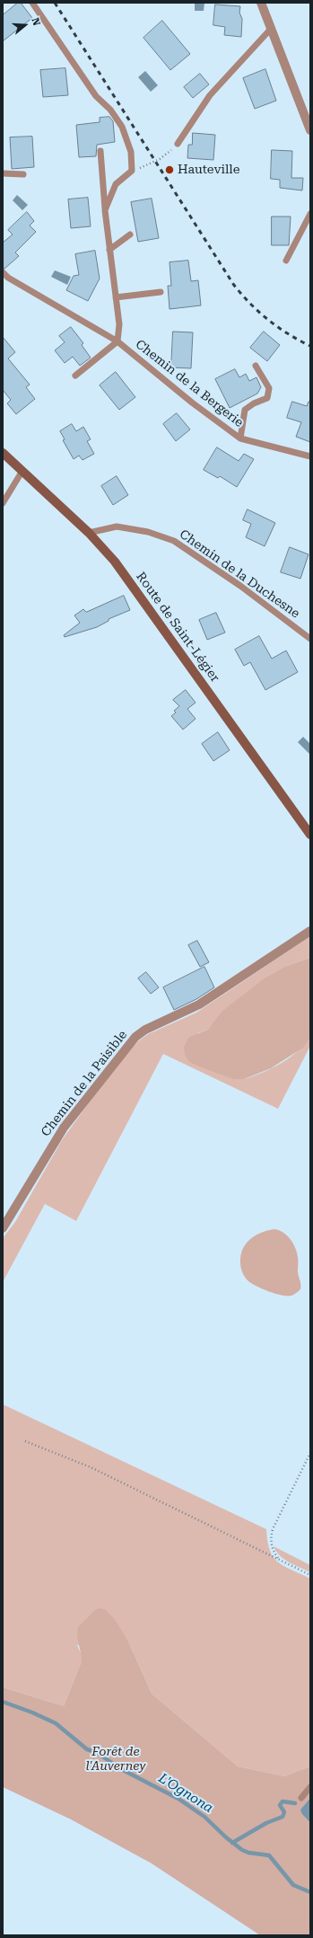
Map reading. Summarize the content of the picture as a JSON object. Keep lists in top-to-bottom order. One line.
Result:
{"streets":{"main road":["Route de Saint-Légier"],"street":["Chemin de la Paisible"],"lane":["Chemin de la Bergerie","Chemin de la Duchesne"]},"crossings":[["Chemin de la Duchesne","Route de Saint-Légier"]],"water":["L'Ognona"],"parks":["Forêt de l'Auverney"],"places":["Hauteville"],"north":"right"}
